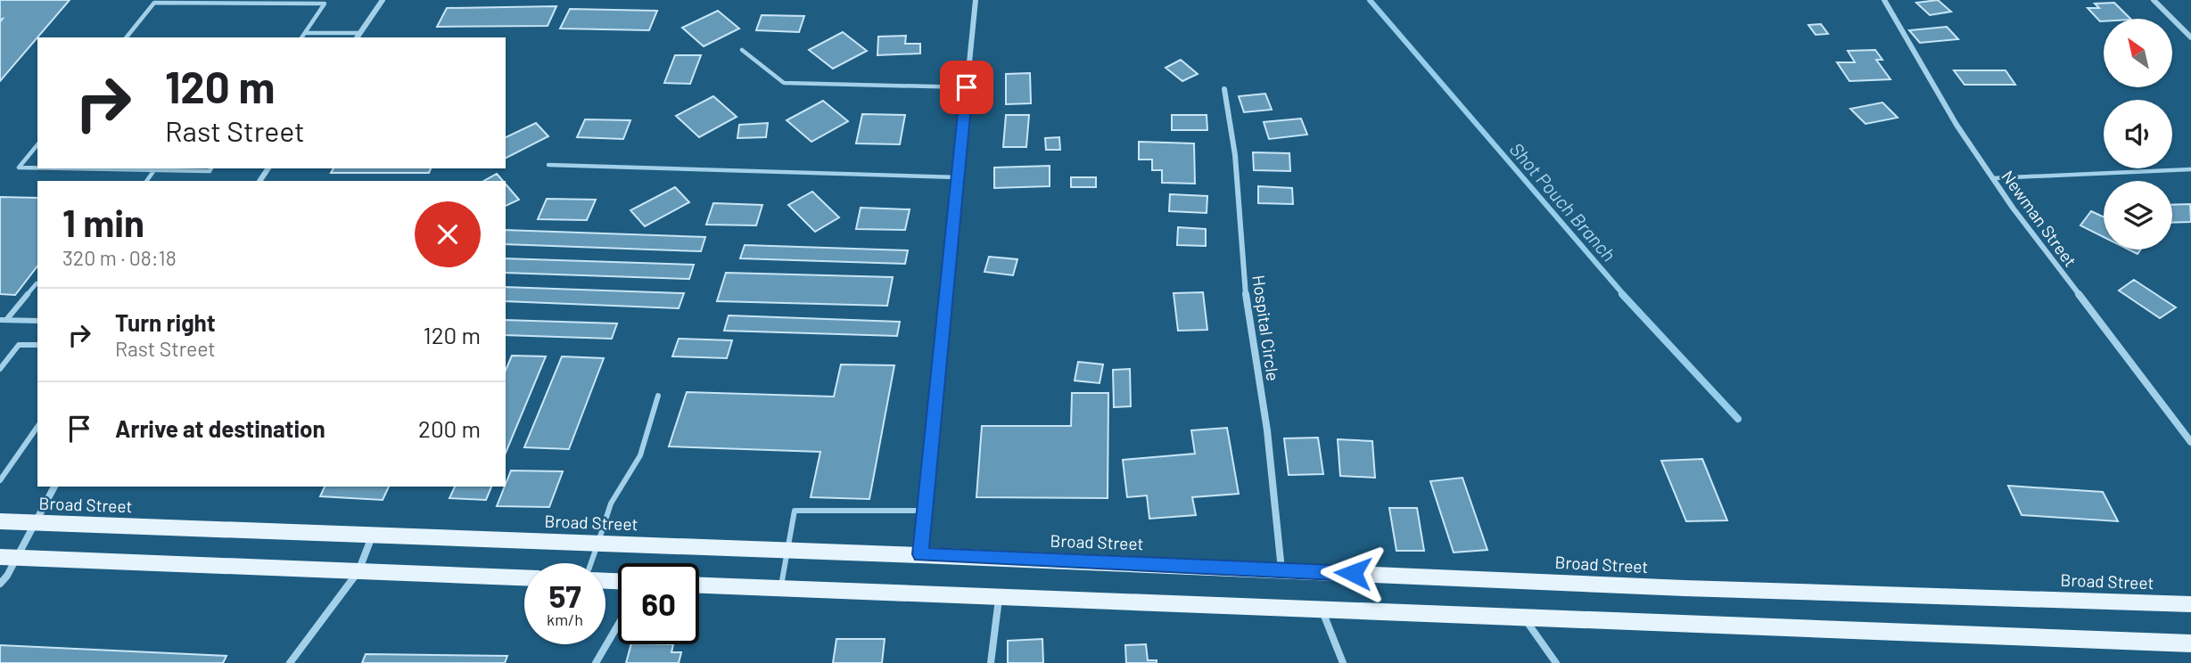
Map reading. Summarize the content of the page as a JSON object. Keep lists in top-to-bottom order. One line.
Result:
{"streets":{"main road":["Broad Street"],"street":["Newman Street","Hospital Circle"]},"crossings":[["Hospital Circle","Broad Street"]],"water":["Shot Pouch Branch"],"north":"top left","page":{"turn":["120 m","Rast Street"],"heading":["1 min","320 m · 08:18"],"list":[{"name":"Turn right","note":"Rast Street","value":"120 m"},{"name":"Arrive at destination","value":"200 m"}],"speed":"57 km/h","limit":"60"}}
